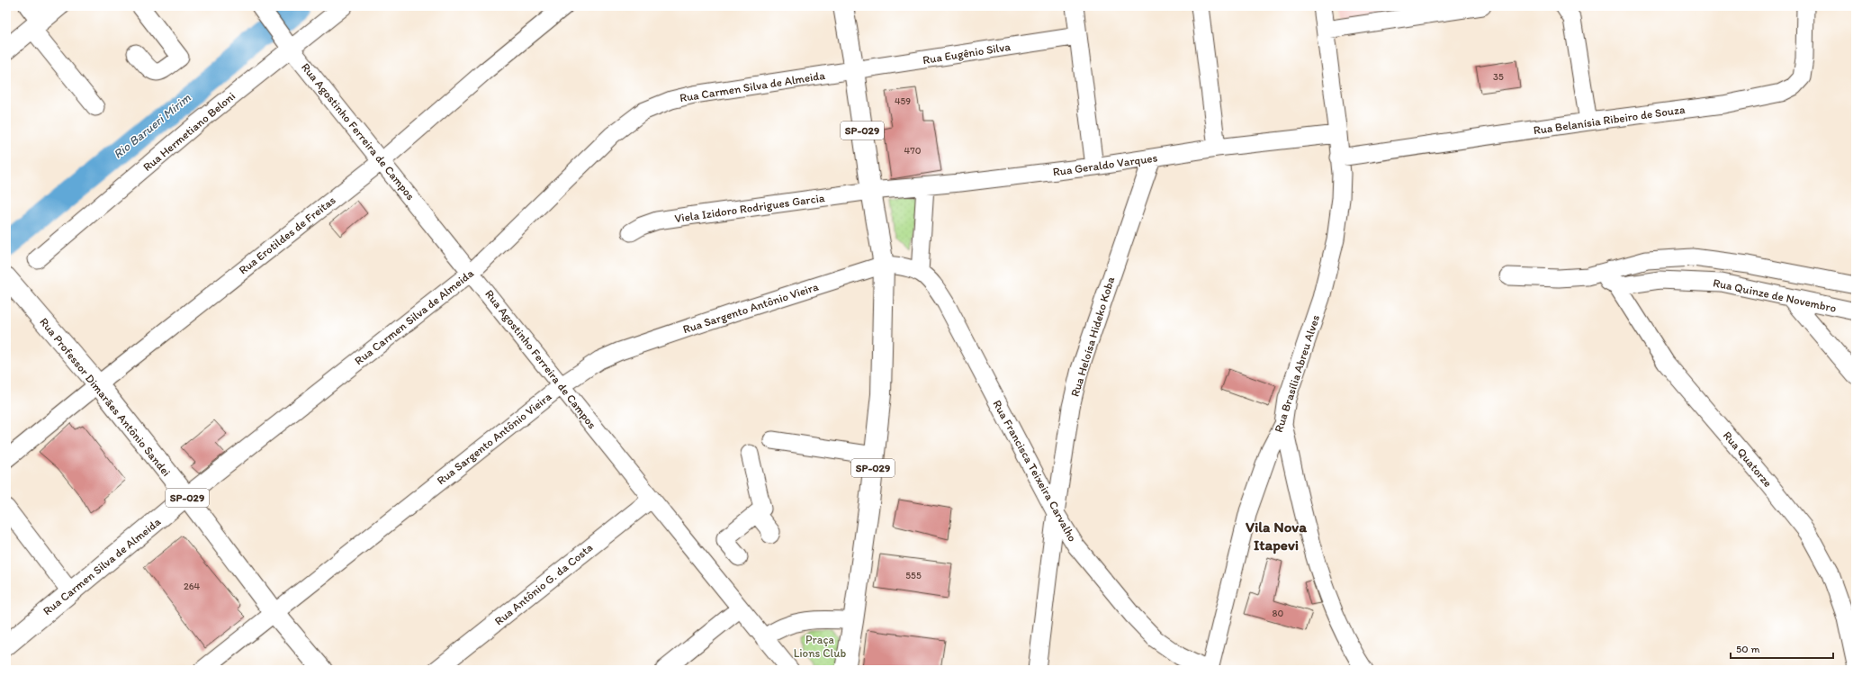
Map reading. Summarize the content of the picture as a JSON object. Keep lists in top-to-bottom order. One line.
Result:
{"streets":{"main road":["Rua Carmen Silva de Almeida","SP-029","Rua Professor Dimarães Antônio Sandei"],"street":["Rua Eugênio Silva","Rua Belanísia Ribeiro de Souza","Rua Hermetiano Beloni","Rua Agostinho Ferreira de Campos","Rua Geraldo Varques","Viela Izidoro Rodrigues Garcia","Rua Erotildes de Freitas","Rua Quinze de Novembro","Rua Sargento Antônio Vieira","Rua Heloísa Hideko Koba","Rua Brasília Abreu Alves","Rua Quatorze","Rua Francisca Teixeira Carvalho","Rua Antônio G. da Costa"]},"crossings":[["Rua Eugênio Silva","Rua Carmen Silva de Almeida"],["Rua Eugênio Silva","SP-029"],["Rua Carmen Silva de Almeida","SP-029"],["Rua Carmen Silva de Almeida","Rua Agostinho Ferreira de Campos"],["Rua Carmen Silva de Almeida","Rua Professor Dimarães Antônio Sandei"],["Rua Belanísia Ribeiro de Souza","Rua Brasília Abreu Alves"],["SP-029","Rua Geraldo Varques"],["SP-029","Viela Izidoro Rodrigues Garcia"],["SP-029","Rua Sargento Antônio Vieira"],["SP-029","Rua Francisca Teixeira Carvalho"],["Rua Hermetiano Beloni","Rua Agostinho Ferreira de Campos"],["Rua Agostinho Ferreira de Campos","Rua Erotildes de Freitas"],["Rua Agostinho Ferreira de Campos","Rua Sargento Antônio Vieira"],["Rua Agostinho Ferreira de Campos","Rua Antônio G. da Costa"],["Rua Geraldo Varques","Viela Izidoro Rodrigues Garcia"],["Rua Geraldo Varques","Rua Heloísa Hideko Koba"],["Rua Geraldo Varques","Rua Brasília Abreu Alves"],["Rua Erotildes de Freitas","Rua Professor Dimarães Antônio Sandei"],["Rua Quinze de Novembro","Rua Quatorze"],["Rua Sargento Antônio Vieira","Rua Professor Dimarães Antônio Sandei"],["Rua Sargento Antônio Vieira","Rua Francisca Teixeira Carvalho"],["Rua Heloísa Hideko Koba","Rua Francisca Teixeira Carvalho"]],"districts":["Vila Nova Itapevi"],"water":["Rio Barueri Mirim"],"parks":["Praça Lions Club"],"house_numbers":["35","459","470","555","264","80"],"scale_bar":"50 m"}
